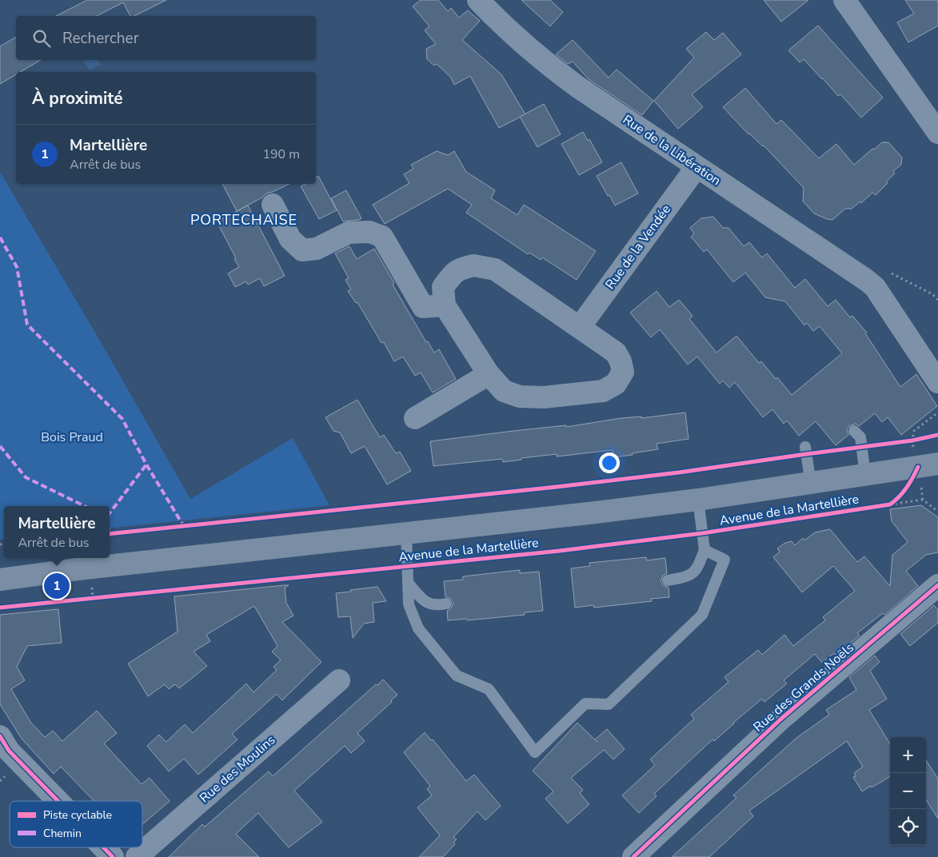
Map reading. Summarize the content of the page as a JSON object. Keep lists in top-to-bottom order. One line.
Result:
{"streets":{"street":["Rue de la Libération","Rue de la Vendée","Avenue de la Martellière","Rue des Grands Noëls","Rue des Moulins"]},"crossings":[["Rue de la Libération","Rue de la Vendée"]],"districts":["PORTECHAISE"],"parks":["Bois Praud"],"legend":["Piste cyclable","Chemin"],"page":{"search":"Rechercher","heading":"À proximité","list":[{"mark":"1","name":"Martellière","note":"Arrêt de bus","value":"190 m"}],"popup":["Martellière","Arrêt de bus"],"pins":"1","map_buttons":["+","−"]}}
